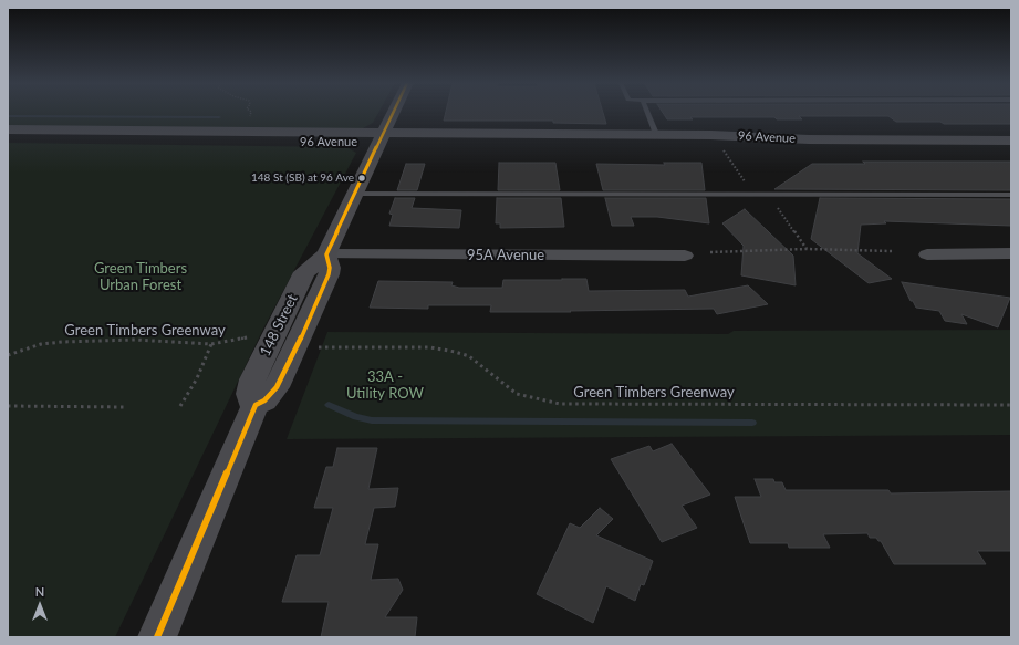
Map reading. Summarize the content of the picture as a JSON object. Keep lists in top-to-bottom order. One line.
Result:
{"streets":{"main road":["96 Avenue","148 Street"],"street":["95A Avenue"],"path":["Green Timbers Greenway"]},"crossings":[["96 Avenue","148 Street"],["95A Avenue","148 Street"]],"parks":["Green Timbers Urban Forest","33A - Utility ROW"],"places":["148 St (SB) at 96 Ave"],"north":"top"}
